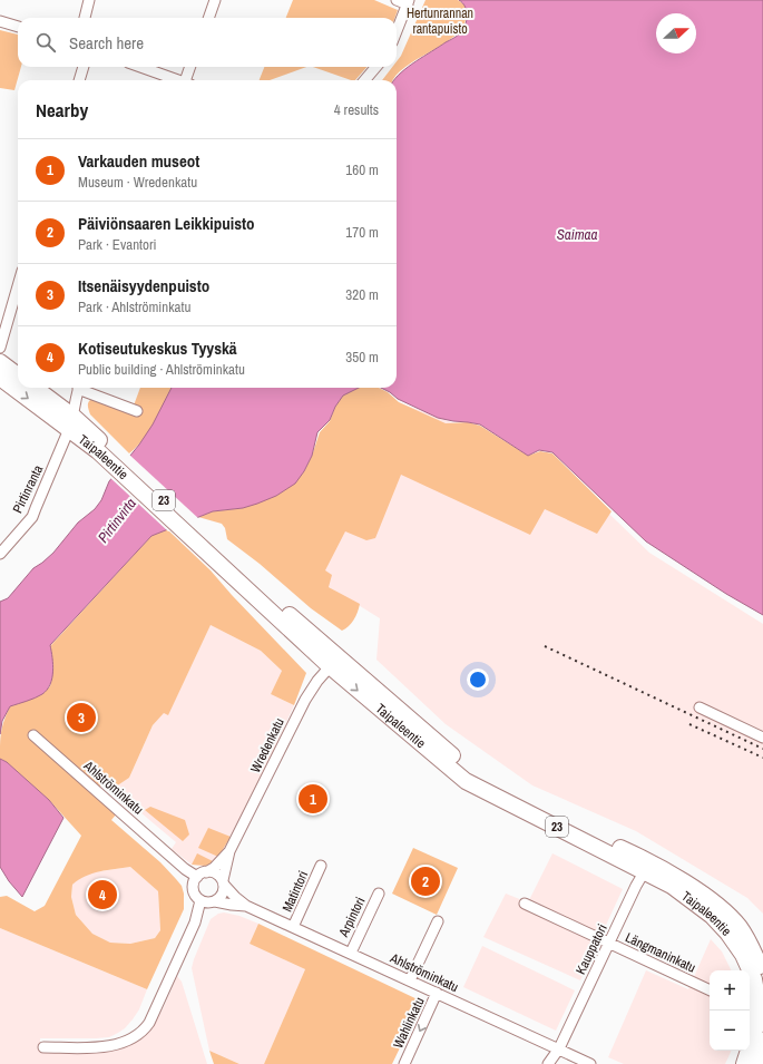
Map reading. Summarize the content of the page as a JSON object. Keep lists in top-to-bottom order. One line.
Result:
{"streets":{"highway":["Taipaleentie","23"],"street":["Pirtinranta","Wredenkatu","Ahlströminkatu","Matintori","Arpintori","Kauppatori","Längmaninkatu","Wahlinkatu"]},"crossings":[["Taipaleentie","Pirtinranta"],["Taipaleentie","Wredenkatu"],["Taipaleentie","Kauppatori"],["Wredenkatu","Ahlströminkatu"],["Ahlströminkatu","Matintori"],["Ahlströminkatu","Arpintori"],["Ahlströminkatu","Kauppatori"],["Ahlströminkatu","Wahlinkatu"],["Kauppatori","Längmaninkatu"]],"one_way":["Wahlinkatu"],"water":["Saimaa","Pirtinvirta"],"parks":["Hertunrannan rantapuisto"],"north":"right","page":{"search":"Search here","heading":["Nearby","4 results"],"list":[{"mark":"1","name":"Varkauden museot","note":"Museum · Wredenkatu","value":"160 m"},{"mark":"2","name":"Päiviönsaaren Leikkipuisto","note":"Park · Evantori","value":"170 m"},{"mark":"3","name":"Itsenäisyydenpuisto","note":"Park · Ahlströminkatu","value":"320 m"},{"mark":"4","name":"Kotiseutukeskus Tyyskä","note":"Public building · Ahlströminkatu","value":"350 m"}],"pins":["3","1","2","4"],"map_buttons":["+","−"]}}
